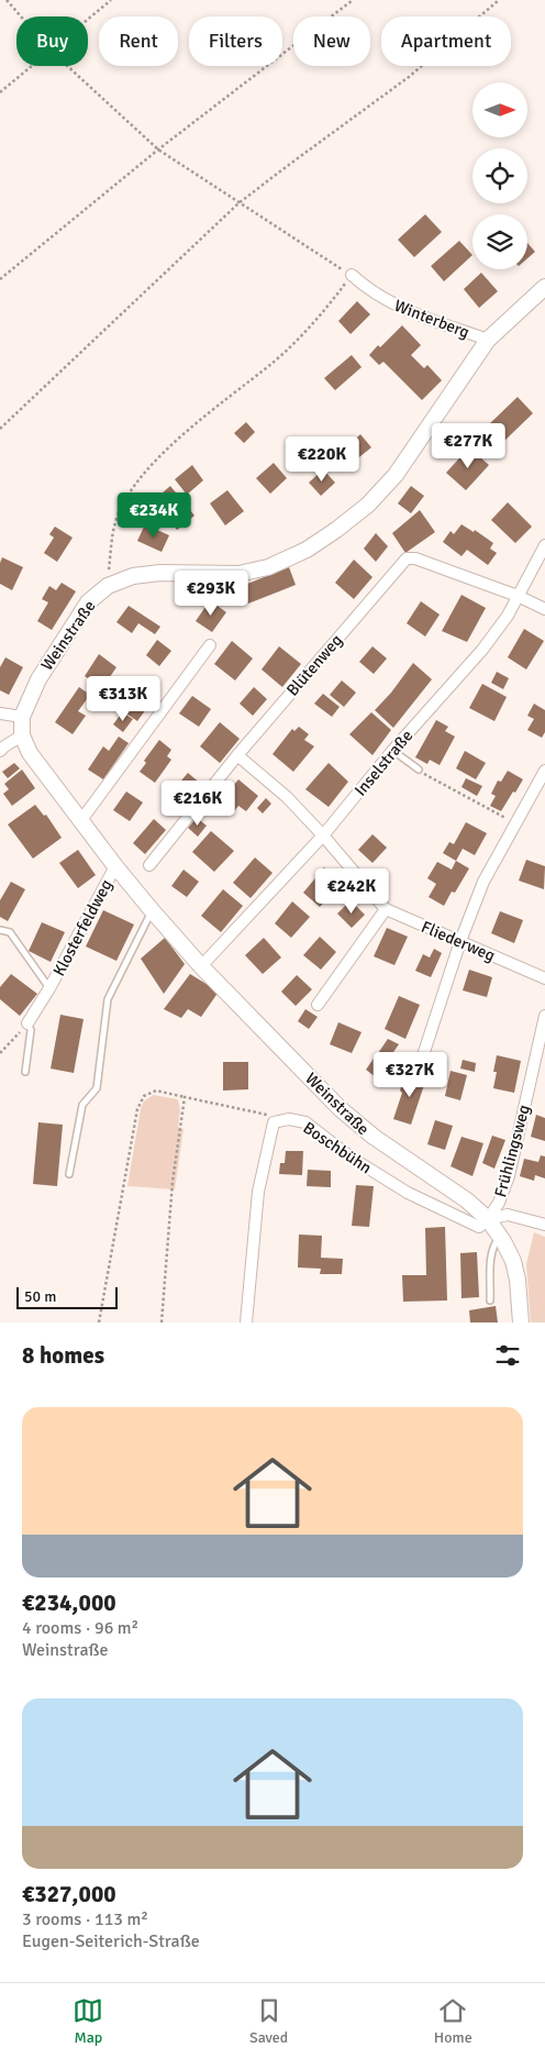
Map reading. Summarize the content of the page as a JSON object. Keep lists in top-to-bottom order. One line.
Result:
{"streets":{"main road":["Weinstraße"],"street":["Winterberg","Blütenweg","Inselstraße","Klosterfeldweg","Fliederweg","Boschbühn","Frühlingsweg"]},"crossings":[["Winterberg","Weinstraße"],["Weinstraße","Inselstraße"],["Weinstraße","Klosterfeldweg"],["Weinstraße","Boschbühn"],["Weinstraße","Frühlingsweg"],["Blütenweg","Inselstraße"],["Blütenweg","Fliederweg"],["Inselstraße","Fliederweg"],["Boschbühn","Frühlingsweg"]],"scale_bar":"50 m","north":"right","page":{"chip":["Buy","Rent","Filters","New","Apartment"],"price":["€277K","€220K","€234K","€293K","€313K","€216K","€242K","€327K"],"scale":"50 m","heading":"8 homes","list":[{"name":"€234,000","note":"4 rooms · 96 m² · Weinstraße"},{"name":"€327,000","note":"3 rooms · 113 m² · Eugen-Seiterich-Straße"}],"tabs":["Map","Saved","Home"]}}
